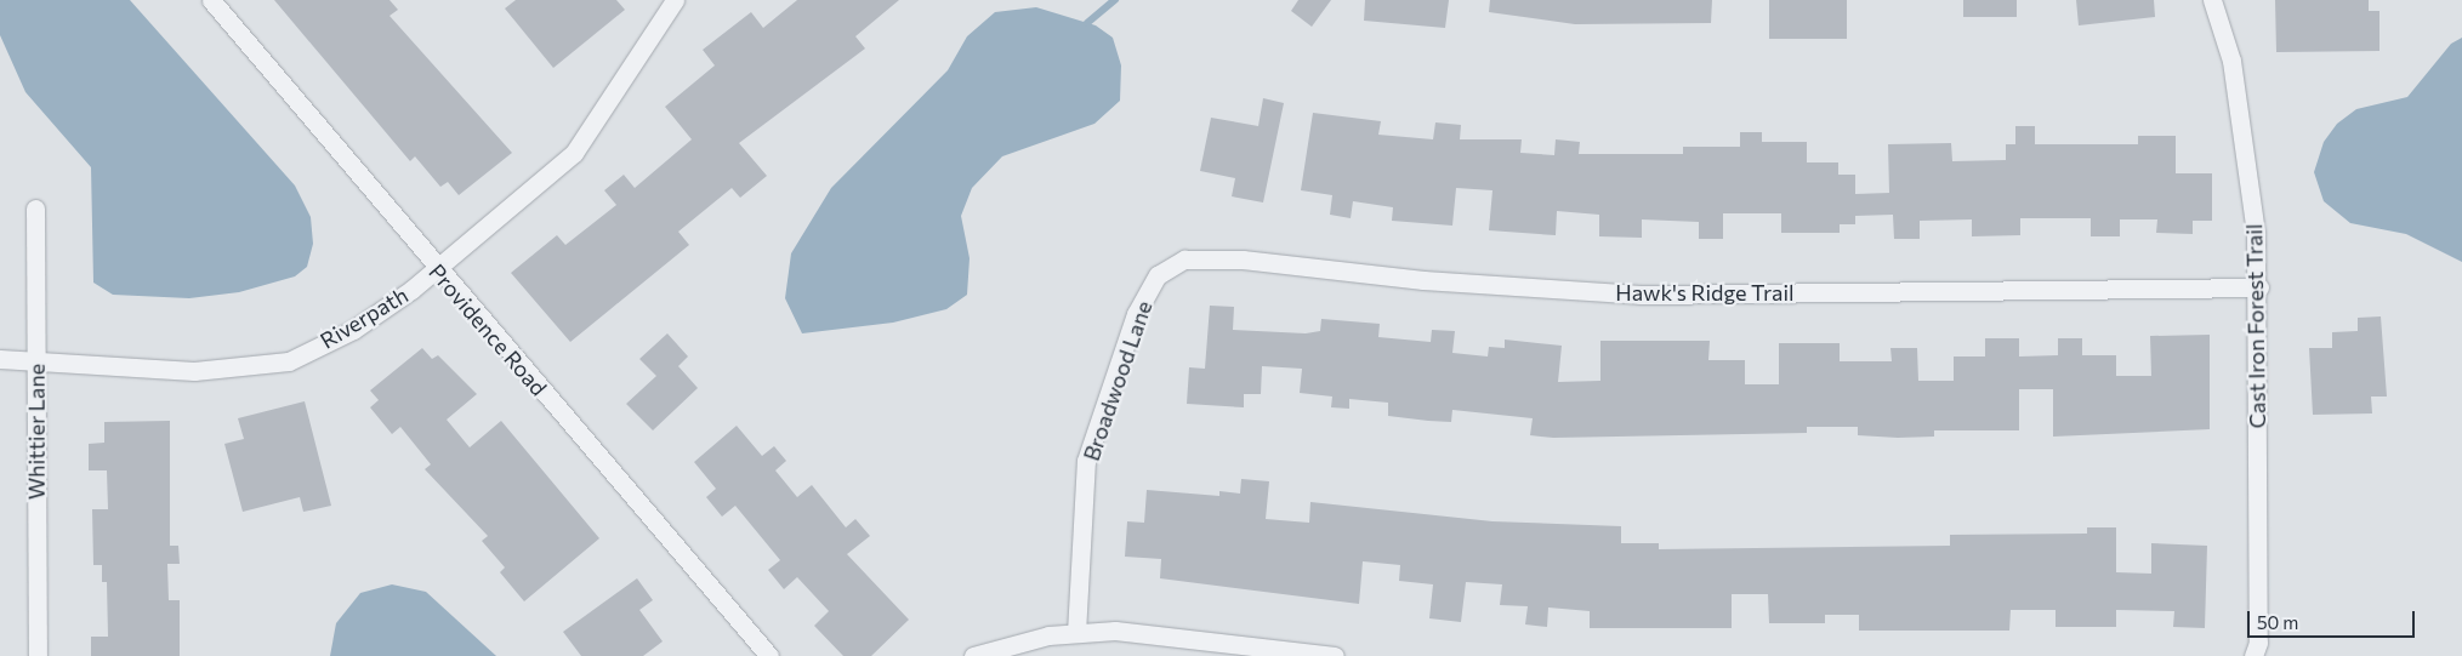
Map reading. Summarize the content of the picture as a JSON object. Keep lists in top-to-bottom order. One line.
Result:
{"streets":{"street":["Hawk's Ridge Trail","Riverpath","Cast Iron Forest Trail","Providence Road","Broadwood Lane","Whittier Lane"]},"crossings":[["Hawk's Ridge Trail","Cast Iron Forest Trail"],["Hawk's Ridge Trail","Broadwood Lane"],["Riverpath","Providence Road"],["Riverpath","Whittier Lane"]],"scale_bar":"50 m"}
